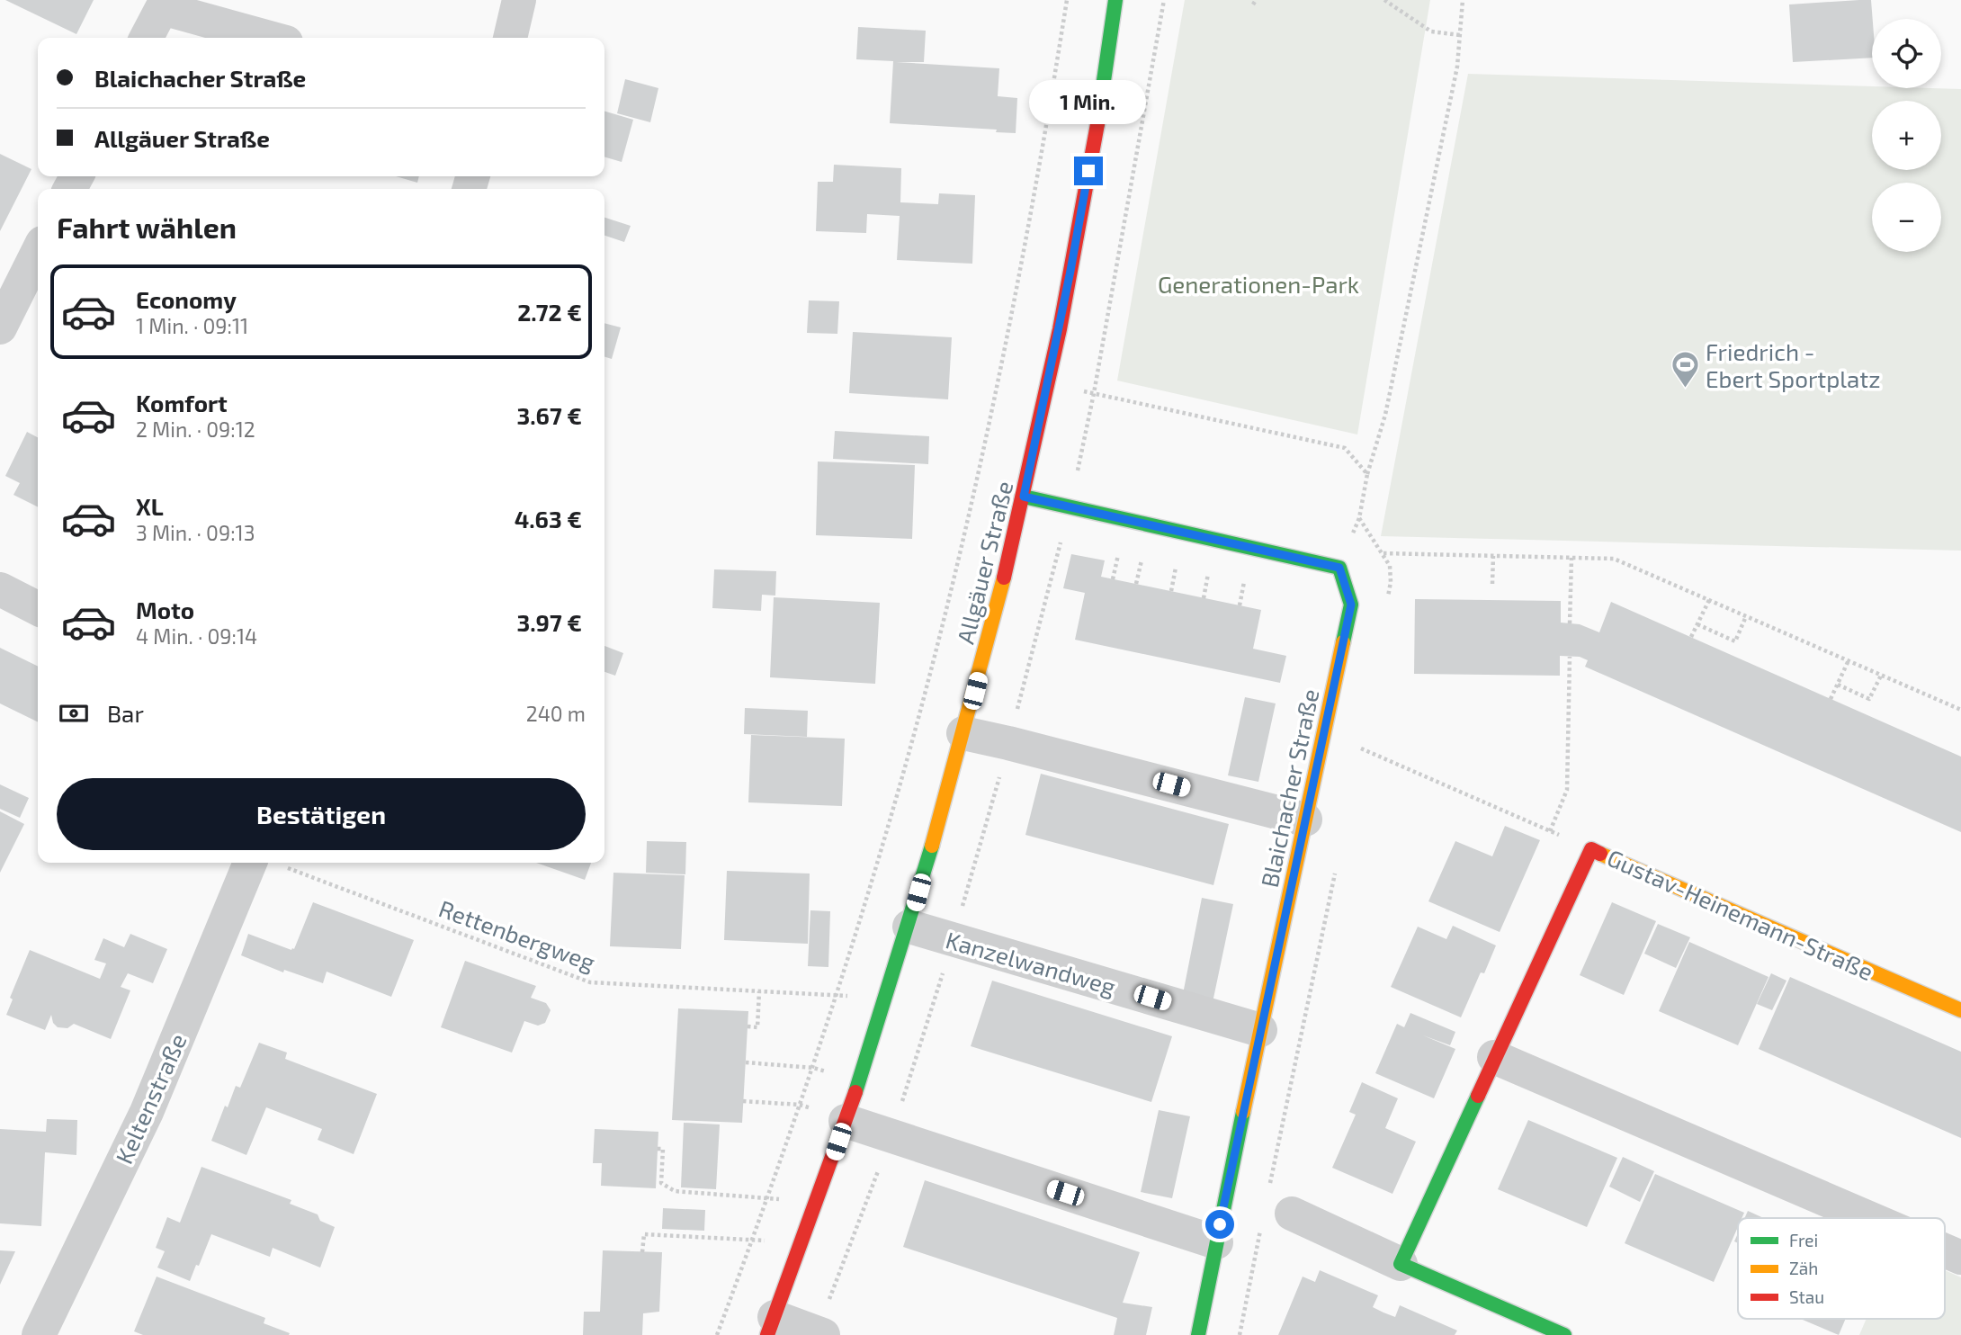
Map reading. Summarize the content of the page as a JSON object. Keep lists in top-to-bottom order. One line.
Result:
{"streets":{"street":["Allgäuer Straße","Blaichacher Straße","Gustav-Heinemann-Straße","Kanzelwandweg","Keltenstraße"],"path":["Rettenbergweg"]},"crossings":[["Allgäuer Straße","Rettenbergweg"],["Allgäuer Straße","Kanzelwandweg"],["Blaichacher Straße","Kanzelwandweg"],["Rettenbergweg","Keltenstraße"]],"parks":["Generationen-Park"],"places":{"sports":["Friedrich - Ebert Sportplatz"]},"legend":["Frei","Zäh","Stau"],"page":{"map_buttons":["+","−"],"banner":["Blaichacher Straße","Allgäuer Straße"],"bubble":"1 Min.","heading":"Fahrt wählen","list":[{"name":"Economy","note":"1 Min. · 09:11","value":"2.72 €"},{"name":"Komfort","note":"2 Min. · 09:12","value":"3.67 €"},{"name":"XL","note":"3 Min. · 09:13","value":"4.63 €"},{"name":"Moto","note":"4 Min. · 09:14","value":"3.97 €"}],"pay":["Bar","240 m"],"buttons":"Bestätigen"}}
